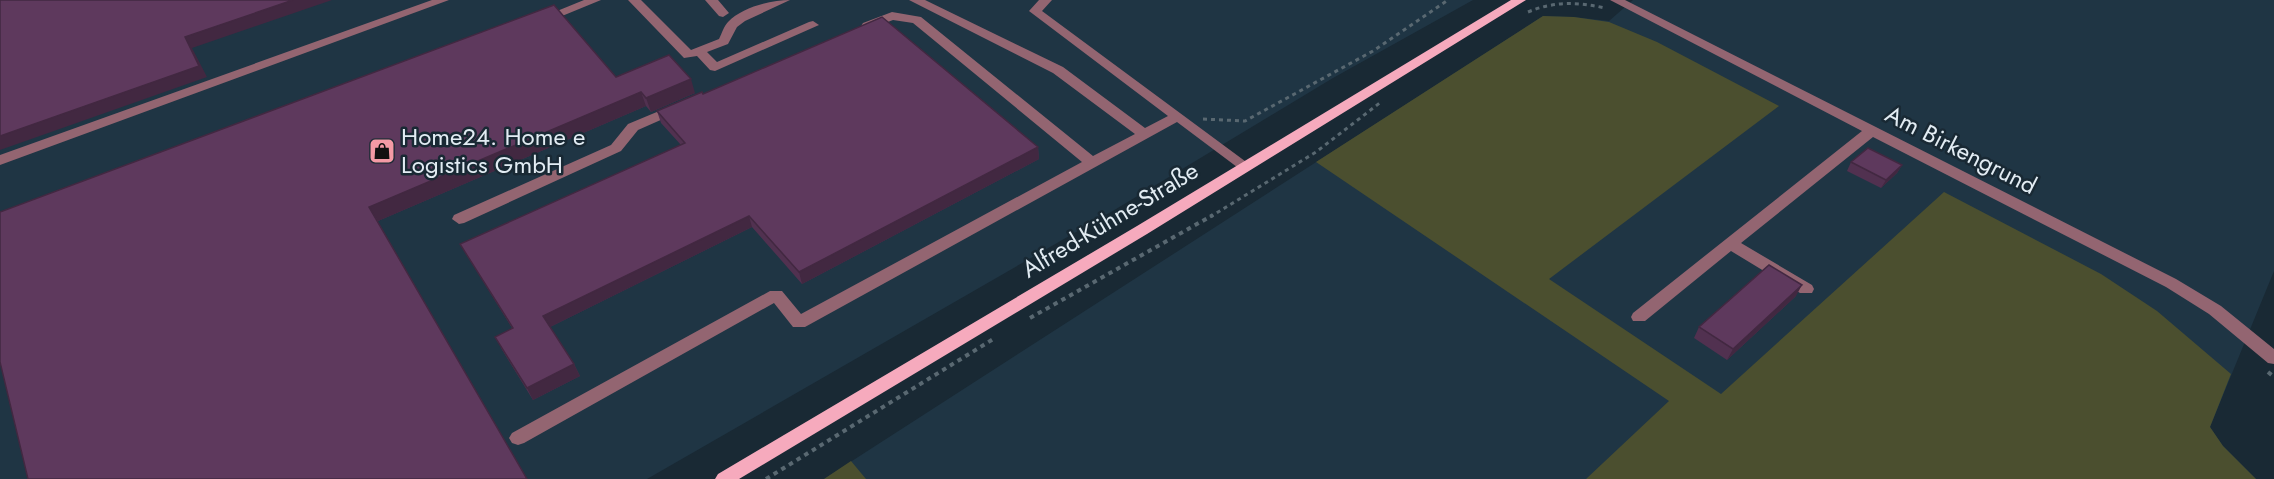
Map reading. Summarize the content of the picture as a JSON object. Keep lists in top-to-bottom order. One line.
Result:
{"streets":{"main road":["Alfred-Kühne-Straße"],"street":["Am Birkengrund"]},"places":{"shop":["Home24. Home e Logistics GmbH"]}}
